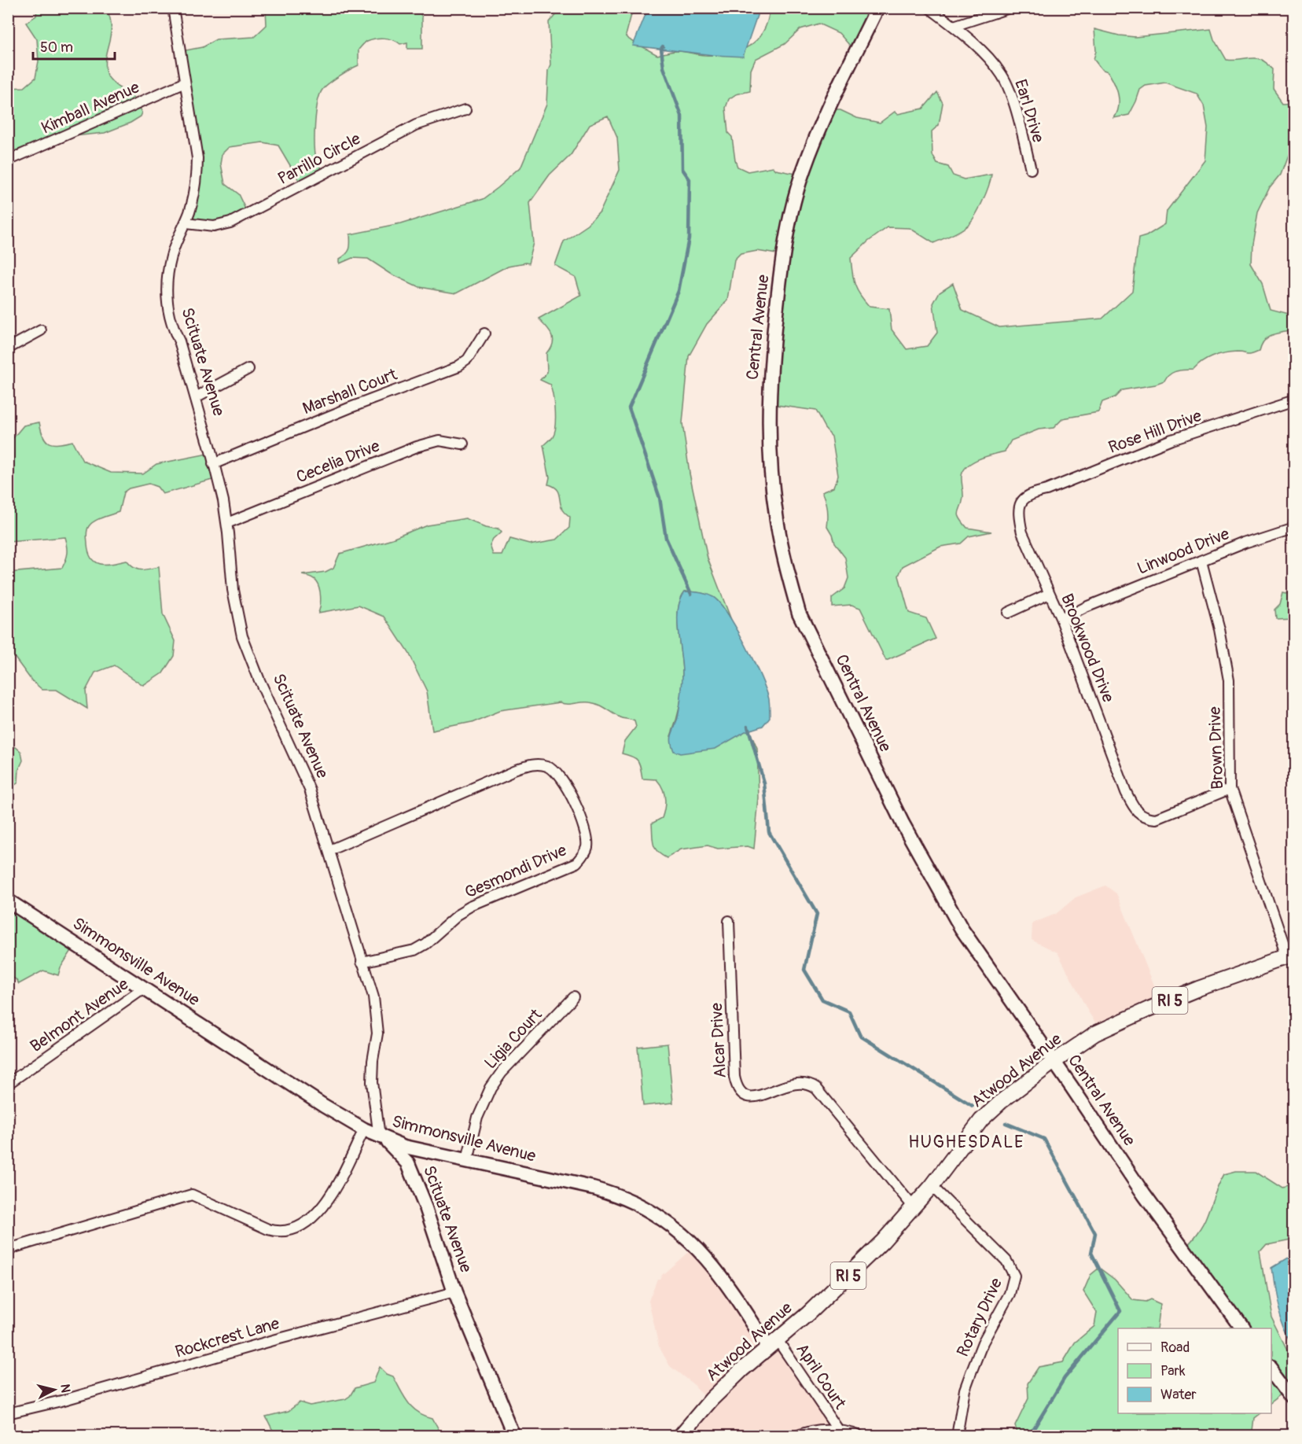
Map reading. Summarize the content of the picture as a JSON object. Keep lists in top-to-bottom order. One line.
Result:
{"streets":{"main road":["RI 5","Atwood Avenue"],"street":["Kimball Avenue","Earl Drive","Parrillo Circle","Central Avenue","Scituate Avenue","Marshall Court","Rose Hill Drive","Cecelia Drive","Linwood Drive","Brookwood Drive","Brown Drive","Gesmondi Drive","Simmonsville Avenue","Belmont Avenue","Ligia Court","Alcar Drive","Rotary Drive","Rockcrest Lane","April Court"]},"crossings":[["Kimball Avenue","Scituate Avenue"],["Parrillo Circle","Scituate Avenue"],["Central Avenue","Atwood Avenue"],["Scituate Avenue","Marshall Court"],["Scituate Avenue","Cecelia Drive"],["Scituate Avenue","Gesmondi Drive"],["Scituate Avenue","Simmonsville Avenue"],["Scituate Avenue","Rockcrest Lane"],["Rose Hill Drive","Brookwood Drive"],["Linwood Drive","Brookwood Drive"],["Linwood Drive","Brown Drive"],["Brookwood Drive","Brown Drive"],["Brown Drive","Atwood Avenue"],["Simmonsville Avenue","Belmont Avenue"],["Simmonsville Avenue","Ligia Court"],["Simmonsville Avenue","Atwood Avenue"],["Simmonsville Avenue","April Court"],["Alcar Drive","Atwood Avenue"],["Atwood Avenue","Rotary Drive"],["Atwood Avenue","April Court"]],"districts":["HUGHESDALE"],"legend":["Road","Park","Water"],"scale_bar":"50 m","north":"right"}
